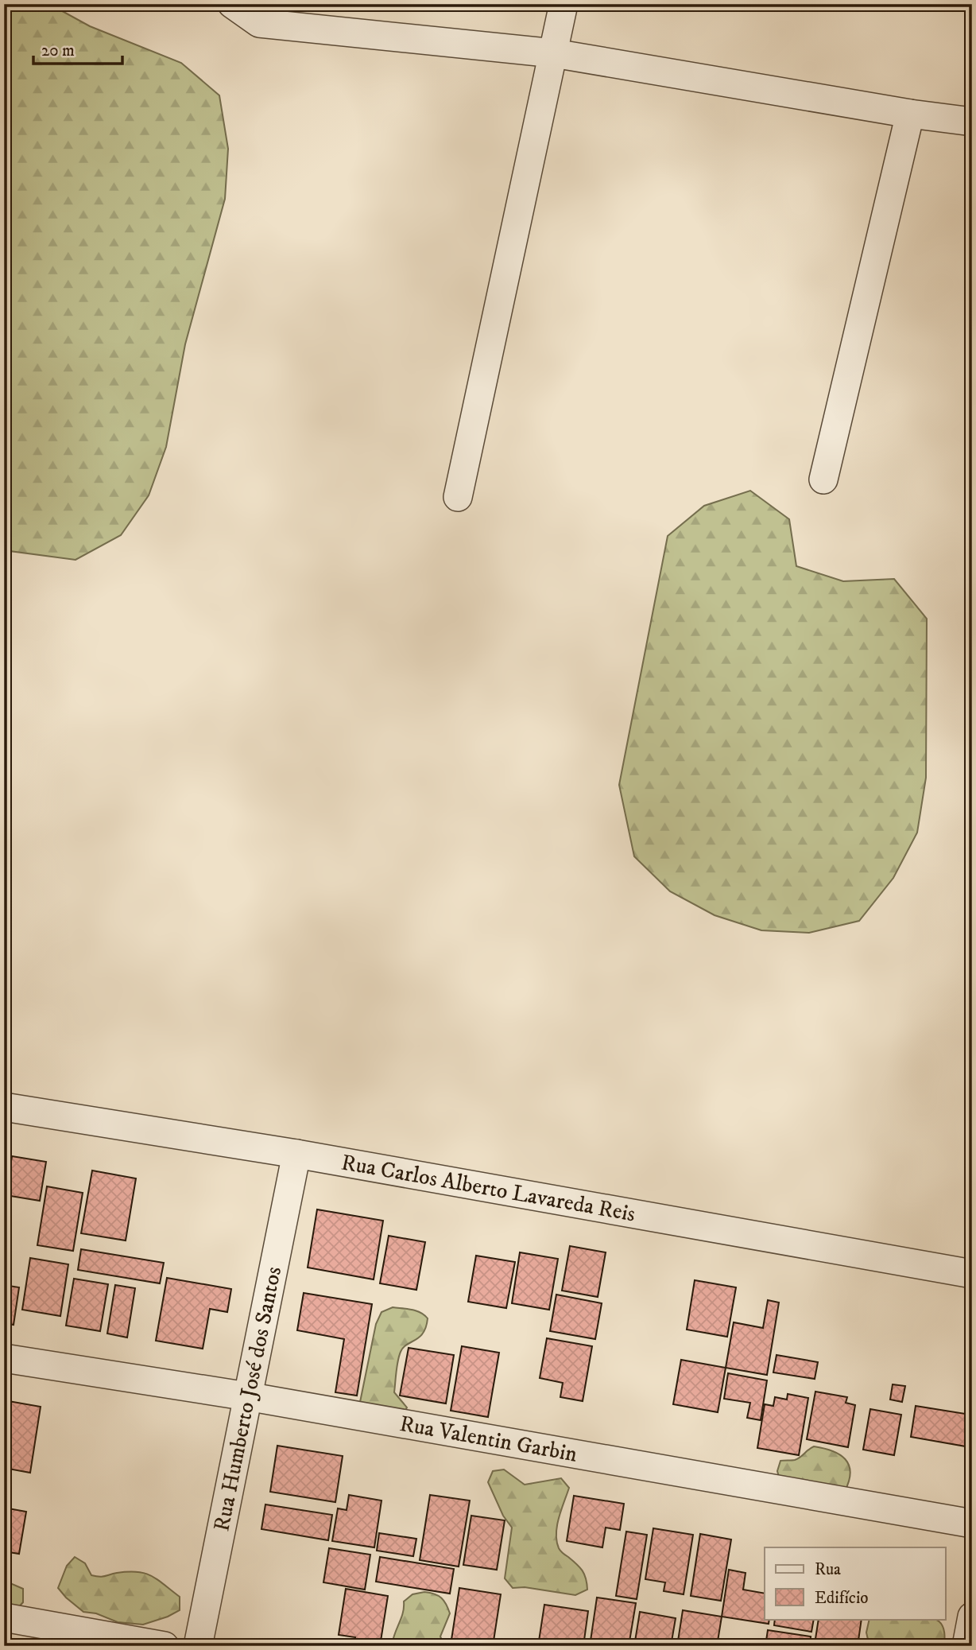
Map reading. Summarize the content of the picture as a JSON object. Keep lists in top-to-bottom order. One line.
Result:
{"streets":{"street":["Rua Carlos Alberto Lavareda Reis","Rua Humberto José dos Santos","Rua Valentin Garbin"]},"crossings":[["Rua Carlos Alberto Lavareda Reis","Rua Humberto José dos Santos"],["Rua Humberto José dos Santos","Rua Valentin Garbin"]],"legend":["Rua","Edifício"],"scale_bar":"20 m"}
